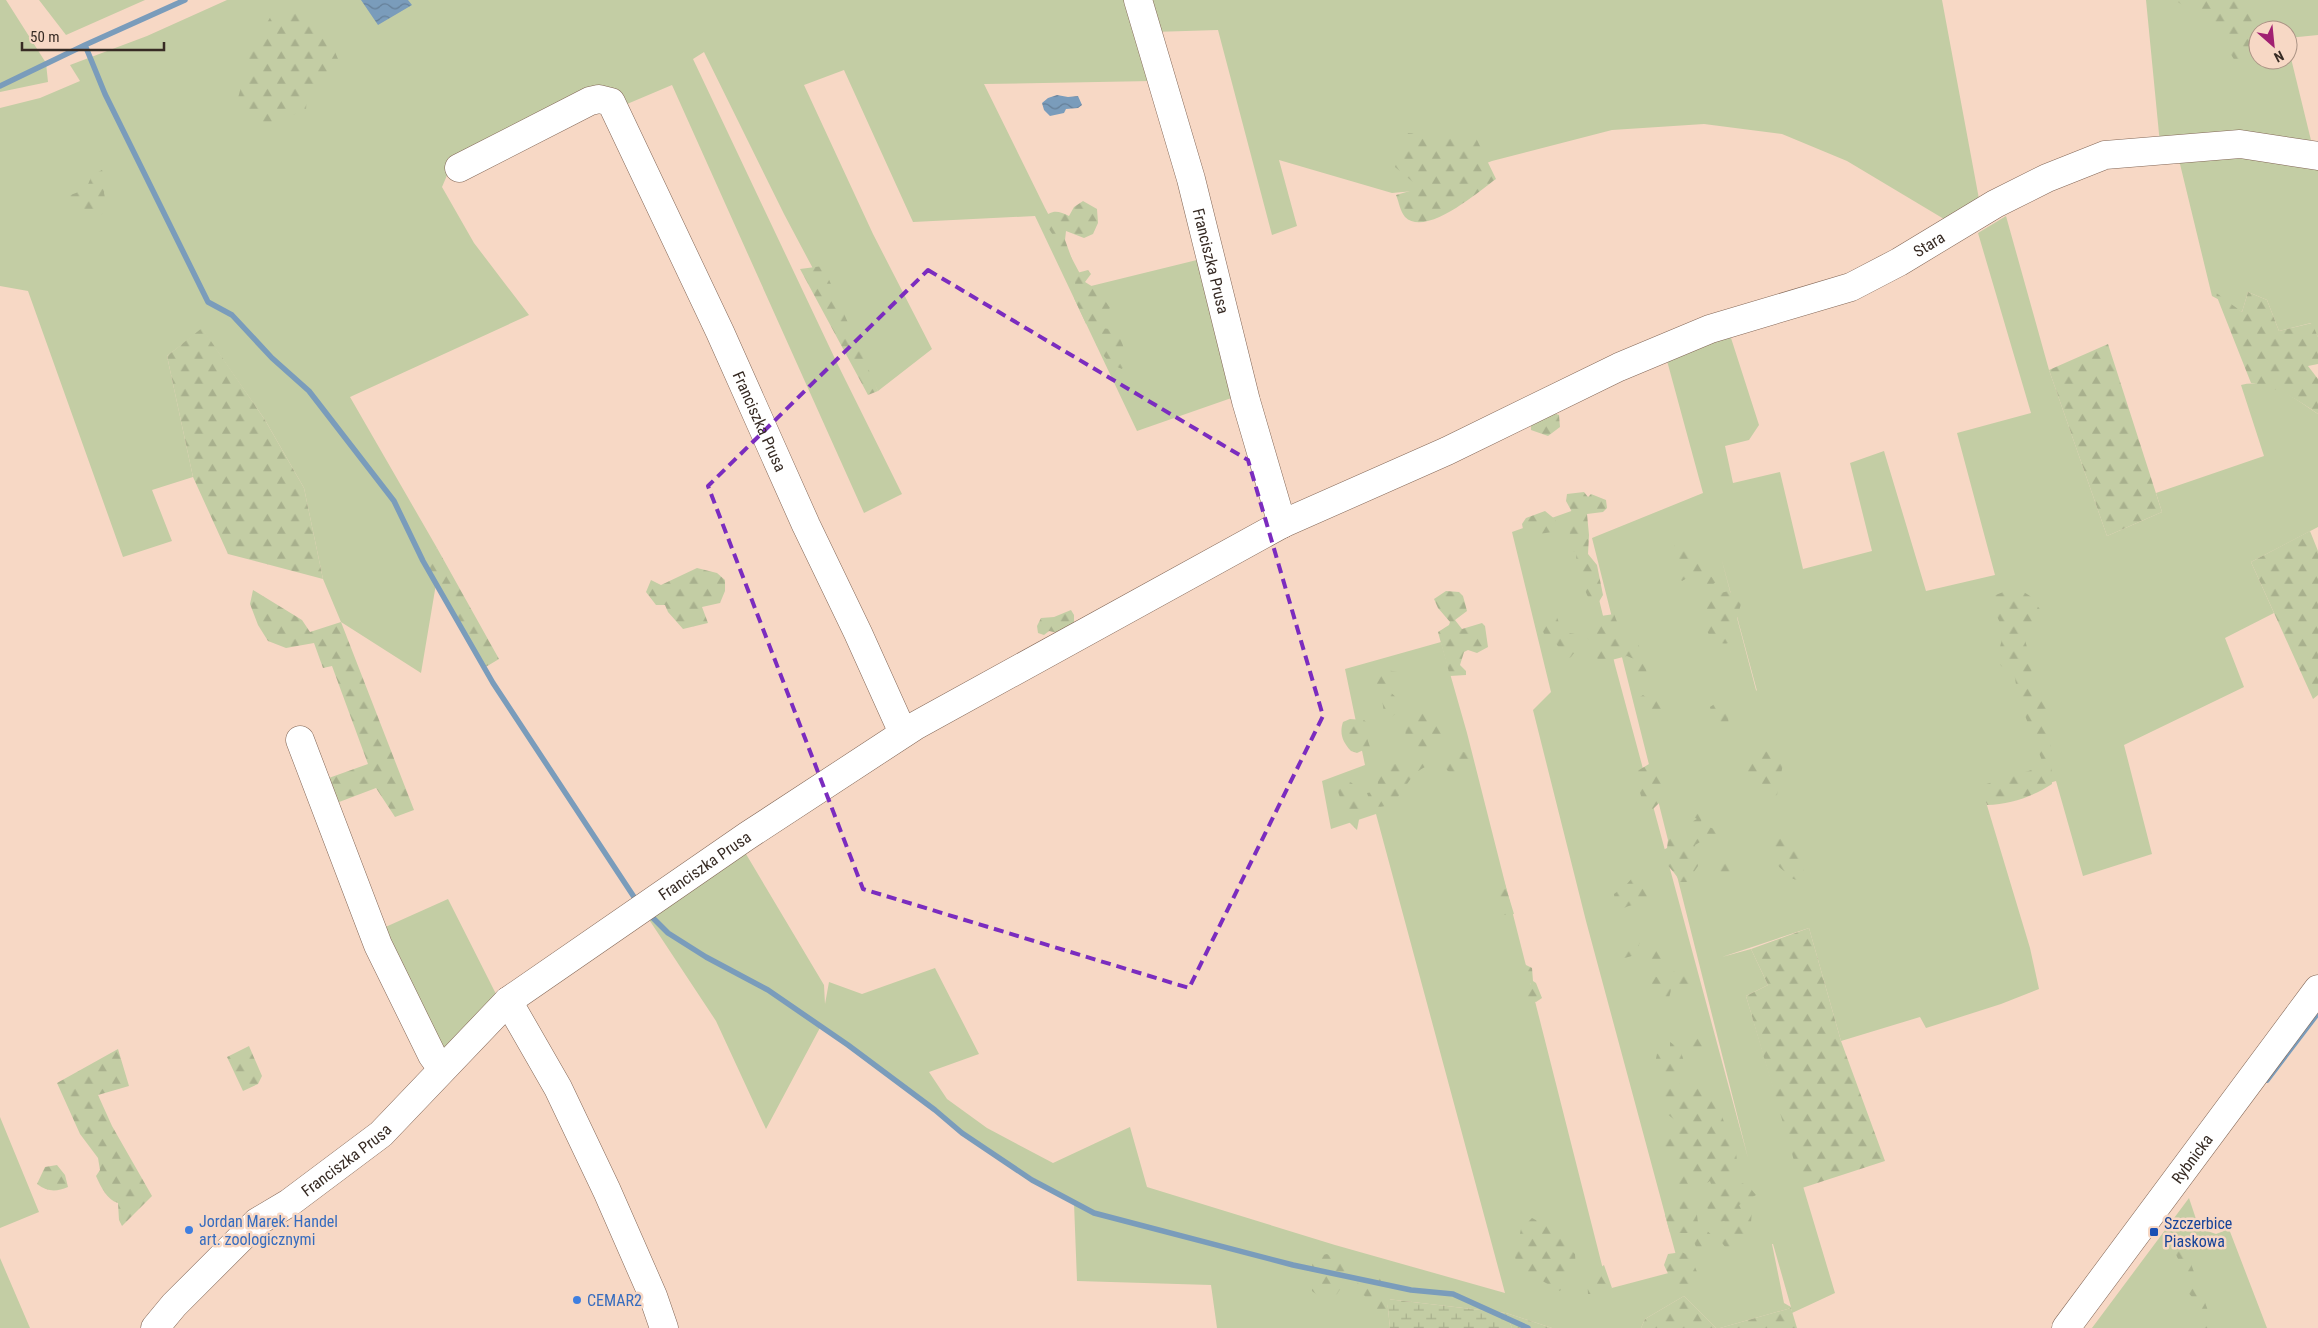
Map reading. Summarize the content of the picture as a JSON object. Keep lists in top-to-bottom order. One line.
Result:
{"streets":{"street":["Stara","Franciszka Prusa","Rybnicka"]},"crossings":[["Stara","Franciszka Prusa"]],"places":{"other":["Jordan Marek. Handel art. zoologicznymi","CEMAR2"],"transit":["Szczerbice Piaskowa"]},"scale_bar":"50 m","north":"bottom right"}
